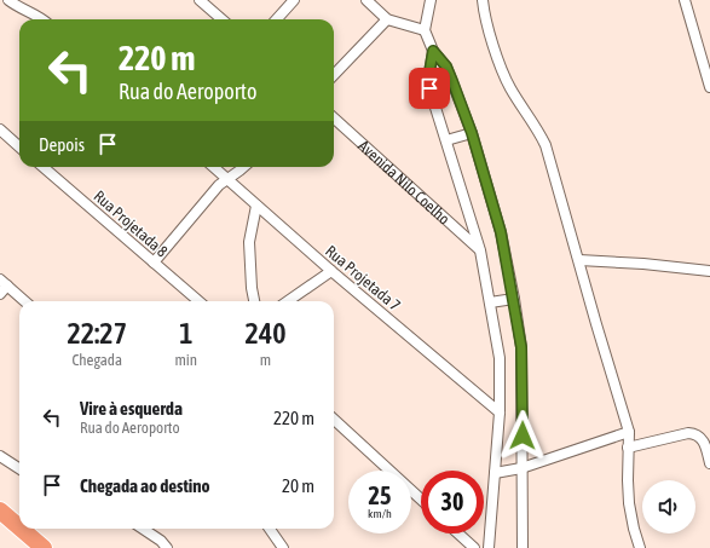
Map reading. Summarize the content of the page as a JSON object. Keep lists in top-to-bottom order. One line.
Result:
{"streets":{"street":["Avenida Nilo Coelho","Rua Projetada 8","Rua Projetada 7"]},"page":{"turn":["220 m","Rua do Aeroporto"],"then":"Depois","eta":["22:27","Chegada","1","min","240","m"],"list":[{"name":"Vire à esquerda","note":"Rua do Aeroporto","value":"220 m"},{"name":"Chegada ao destino","value":"20 m"}],"speed":"25 km/h","limit":"30"}}
